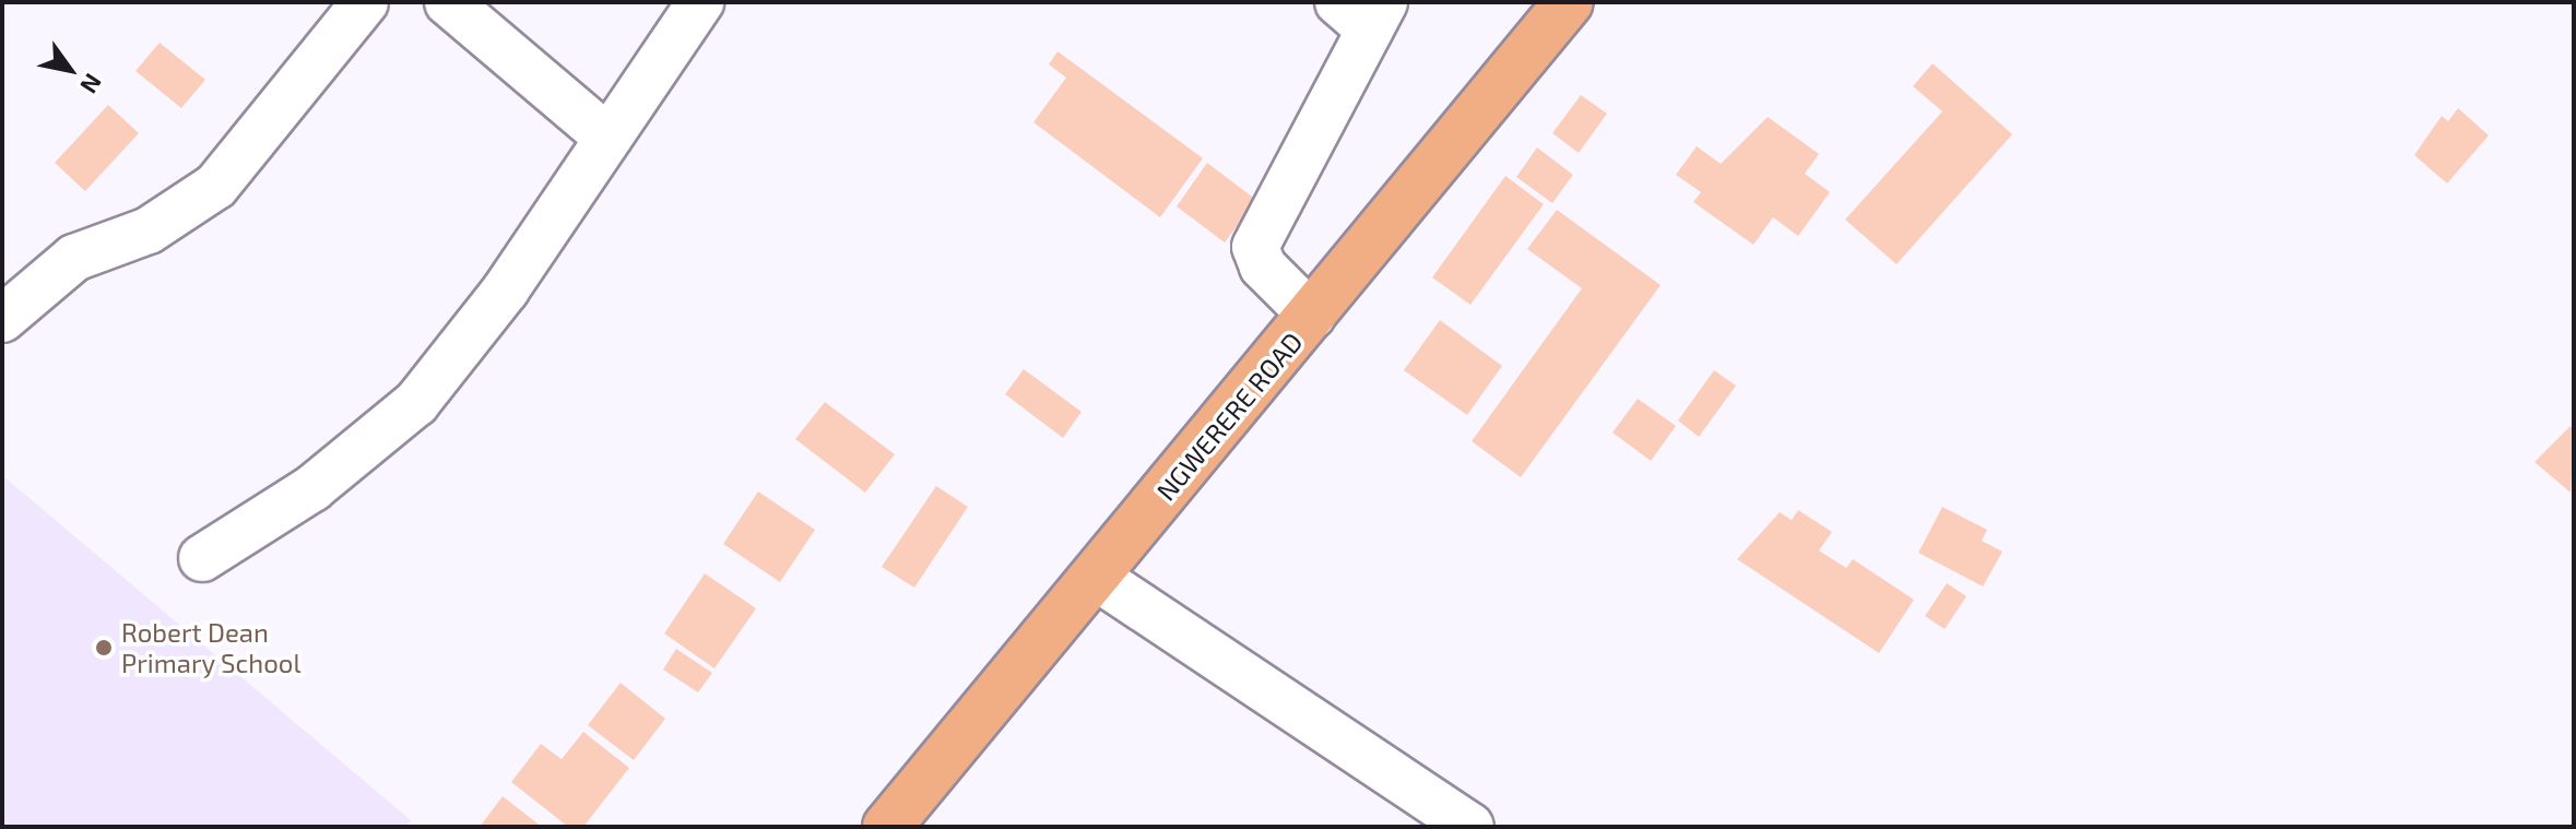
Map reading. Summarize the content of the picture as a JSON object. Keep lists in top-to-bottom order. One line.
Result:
{"streets":{"main road":["NGWERERE ROAD"]},"places":["Robert Dean Primary School"],"north":"bottom right"}
